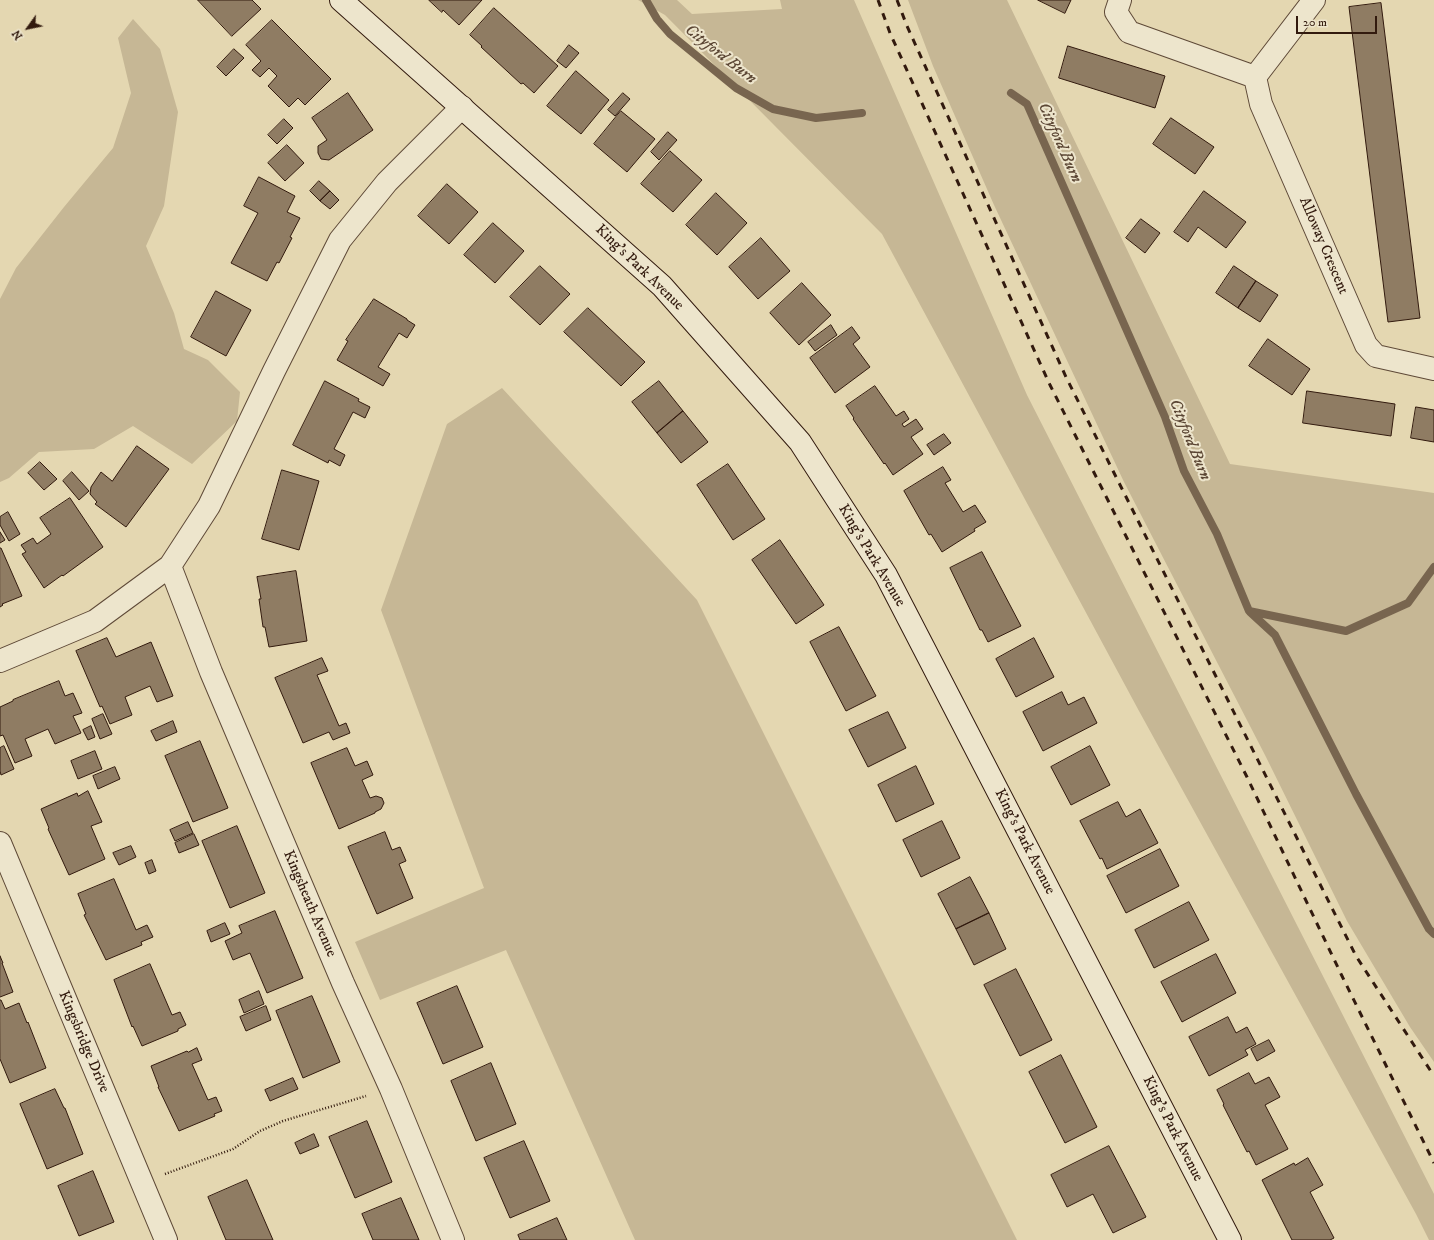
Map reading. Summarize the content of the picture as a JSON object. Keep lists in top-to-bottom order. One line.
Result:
{"streets":{"street":["Alloway Crescent","King's Park Avenue","Kingsheath Avenue","Kingsbridge Drive"]},"water":["Cityford Burn"],"scale_bar":"20 m","north":"bottom left"}
